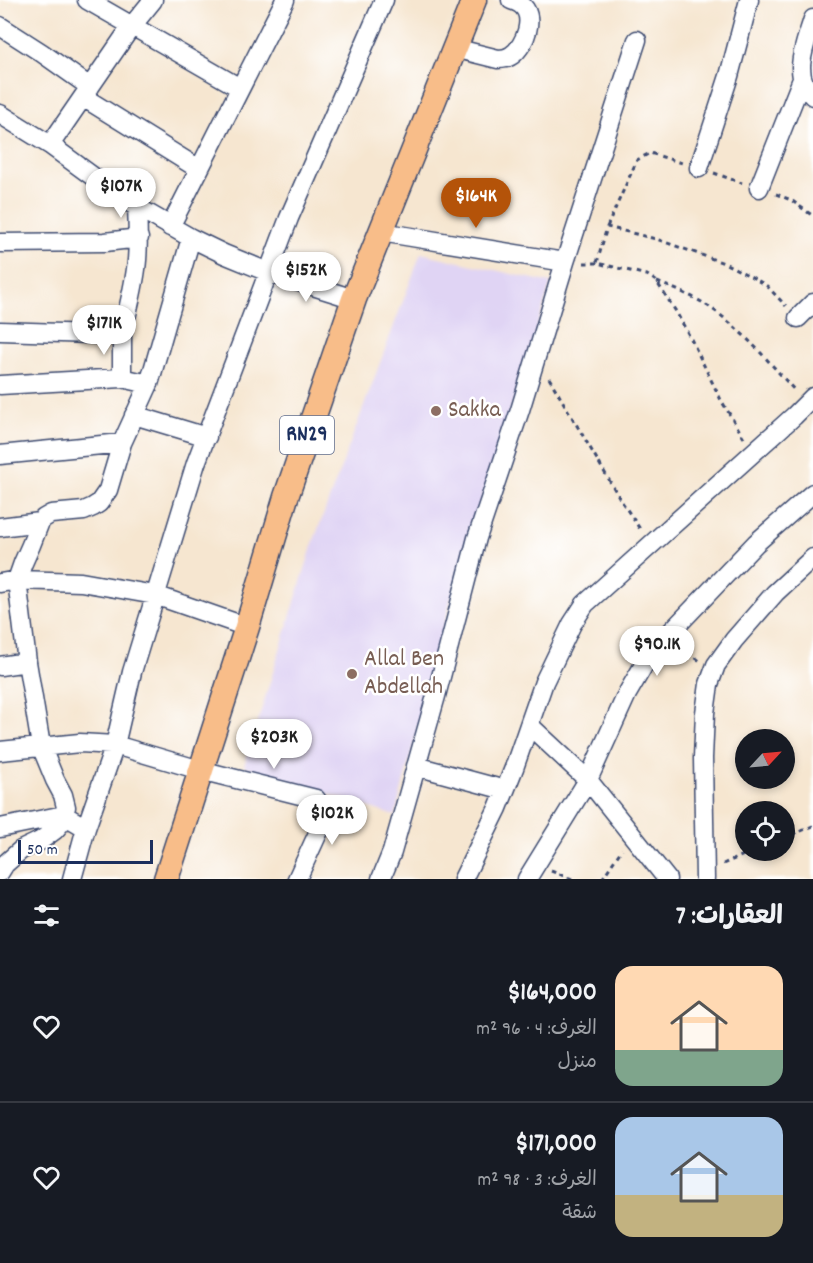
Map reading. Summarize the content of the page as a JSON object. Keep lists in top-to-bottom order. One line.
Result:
{"streets":{"main road":["RN29"]},"places":["Sakka","Allal Ben Abdellah"],"scale_bar":"50 m","north":"top right","page":{"price":["$107K","$164K","$152K","$171K","$90.1K","$203K","$102K"],"scale":"50 m","heading":"العقارات: 7","list":[{"name":"$164,000","note":"الغرف: 4 · 96 m² · منزل"},{"name":"$171,000","note":"الغرف: 3 · 98 m² · شقة"}]}}
